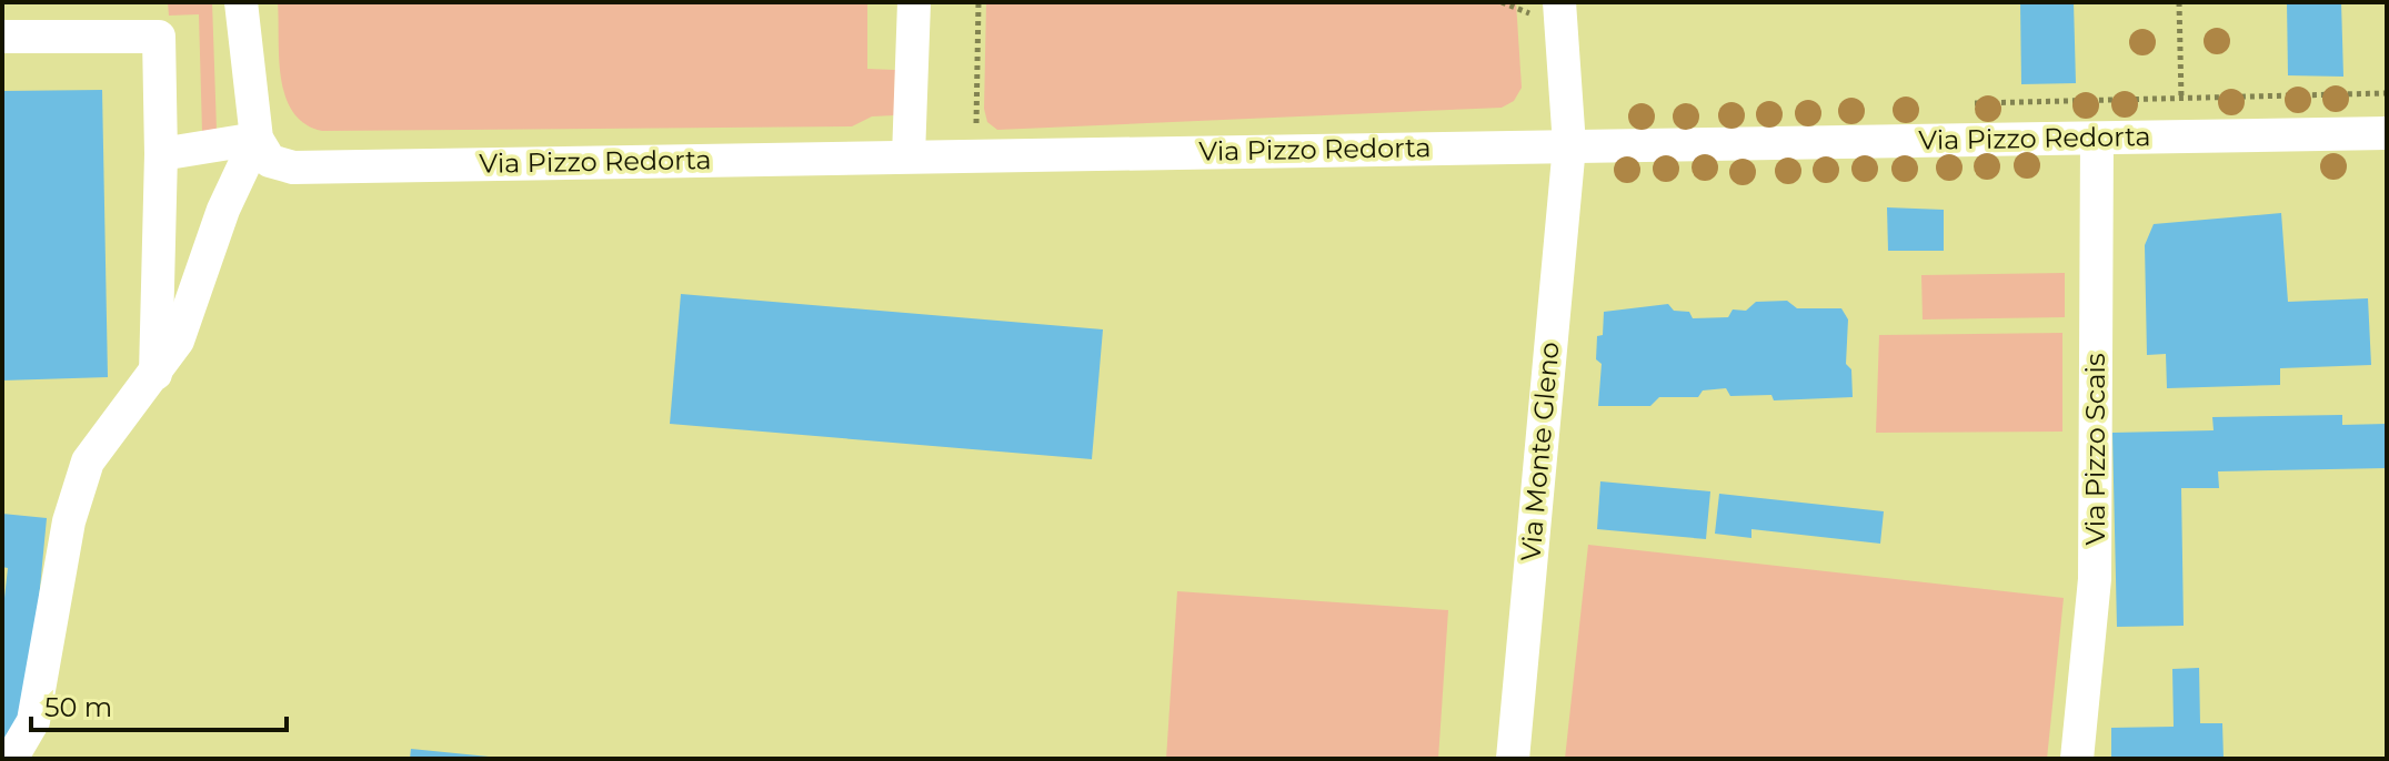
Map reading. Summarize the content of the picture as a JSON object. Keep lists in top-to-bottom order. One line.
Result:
{"streets":{"street":["Via Pizzo Redorta","Via Pizzo Scais","Via Monte Gleno"]},"crossings":[["Via Pizzo Redorta","Via Pizzo Scais"],["Via Pizzo Redorta","Via Monte Gleno"]],"scale_bar":"50 m"}
